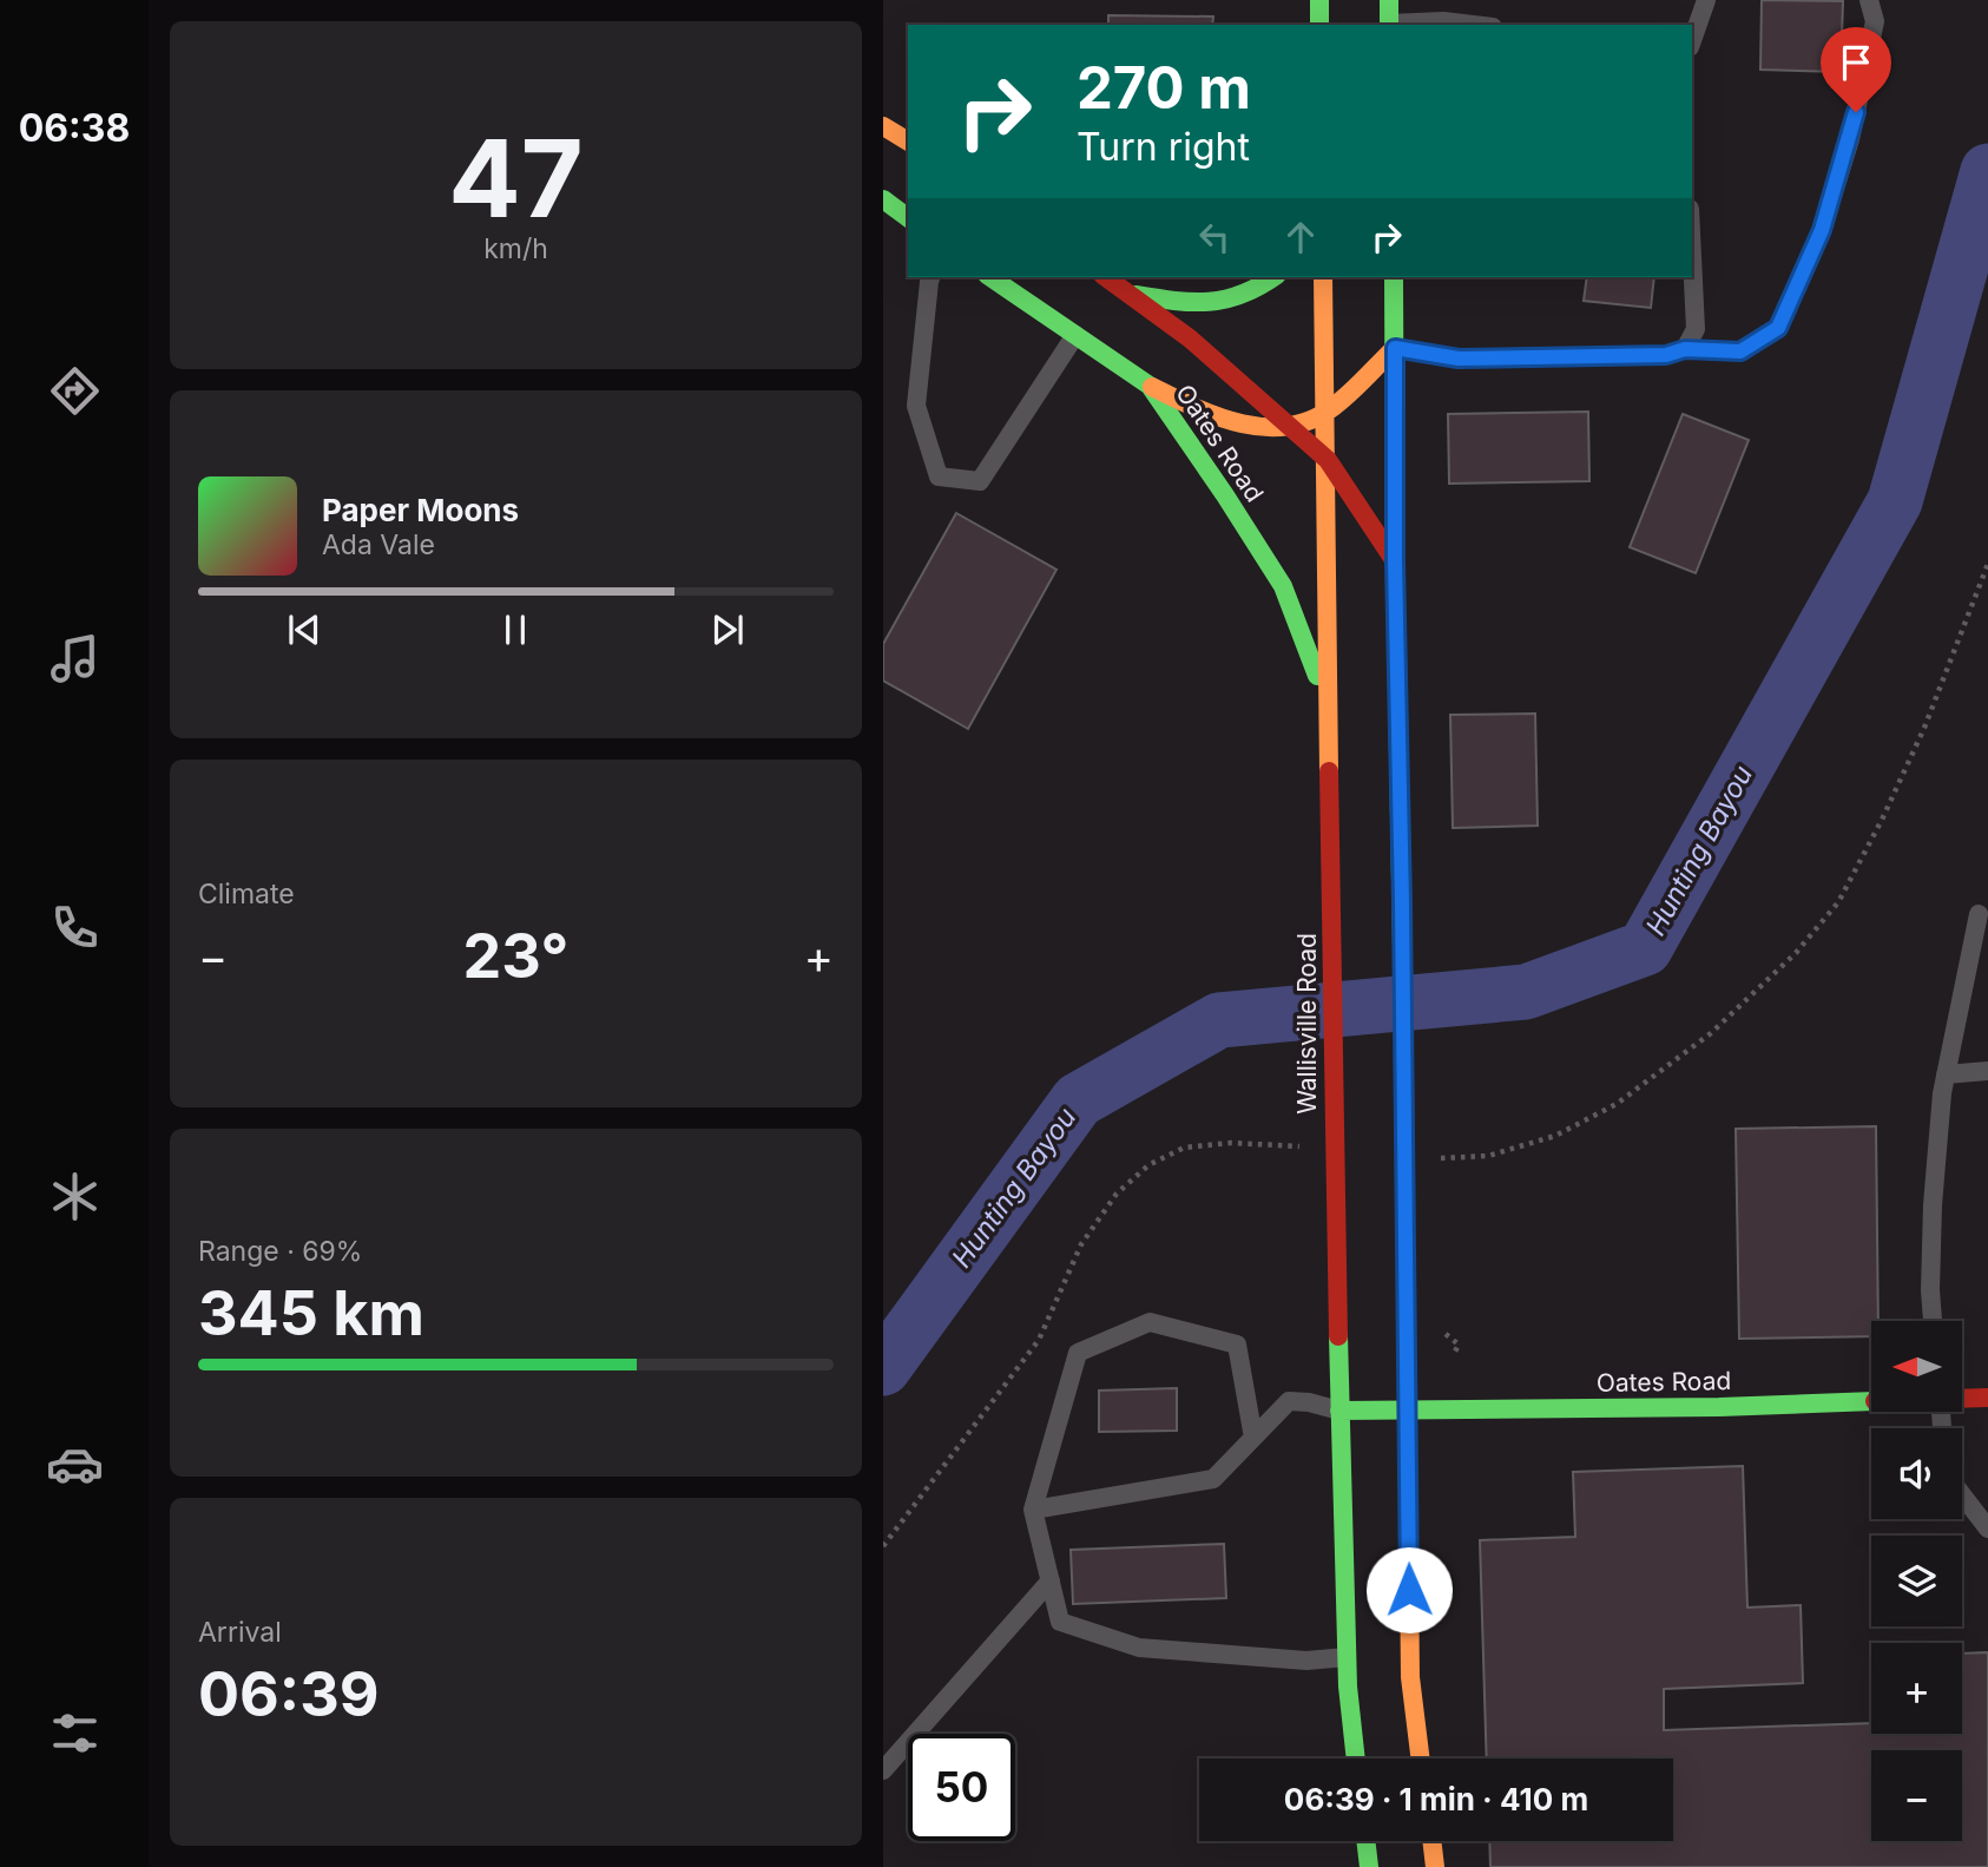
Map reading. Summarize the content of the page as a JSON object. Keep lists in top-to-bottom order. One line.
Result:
{"streets":{"main road":["Oates Road","Wallisville Road"]},"crossings":[["Oates Road","Wallisville Road"]],"water":["Hunting Bayou"],"north":"left","page":{"tabs":"06:38","tile":[["47","km/h"],"Climate",["Range · 69%","345 km"],["Arrival","06:39"]],"turn":["270 m","Turn right"],"song":["Paper Moons","Ada Vale"],"heat":["−","23°","+"],"map_buttons":["+","−"],"limit":"50","trip":"06:39 · 1 min · 410 m"}}
